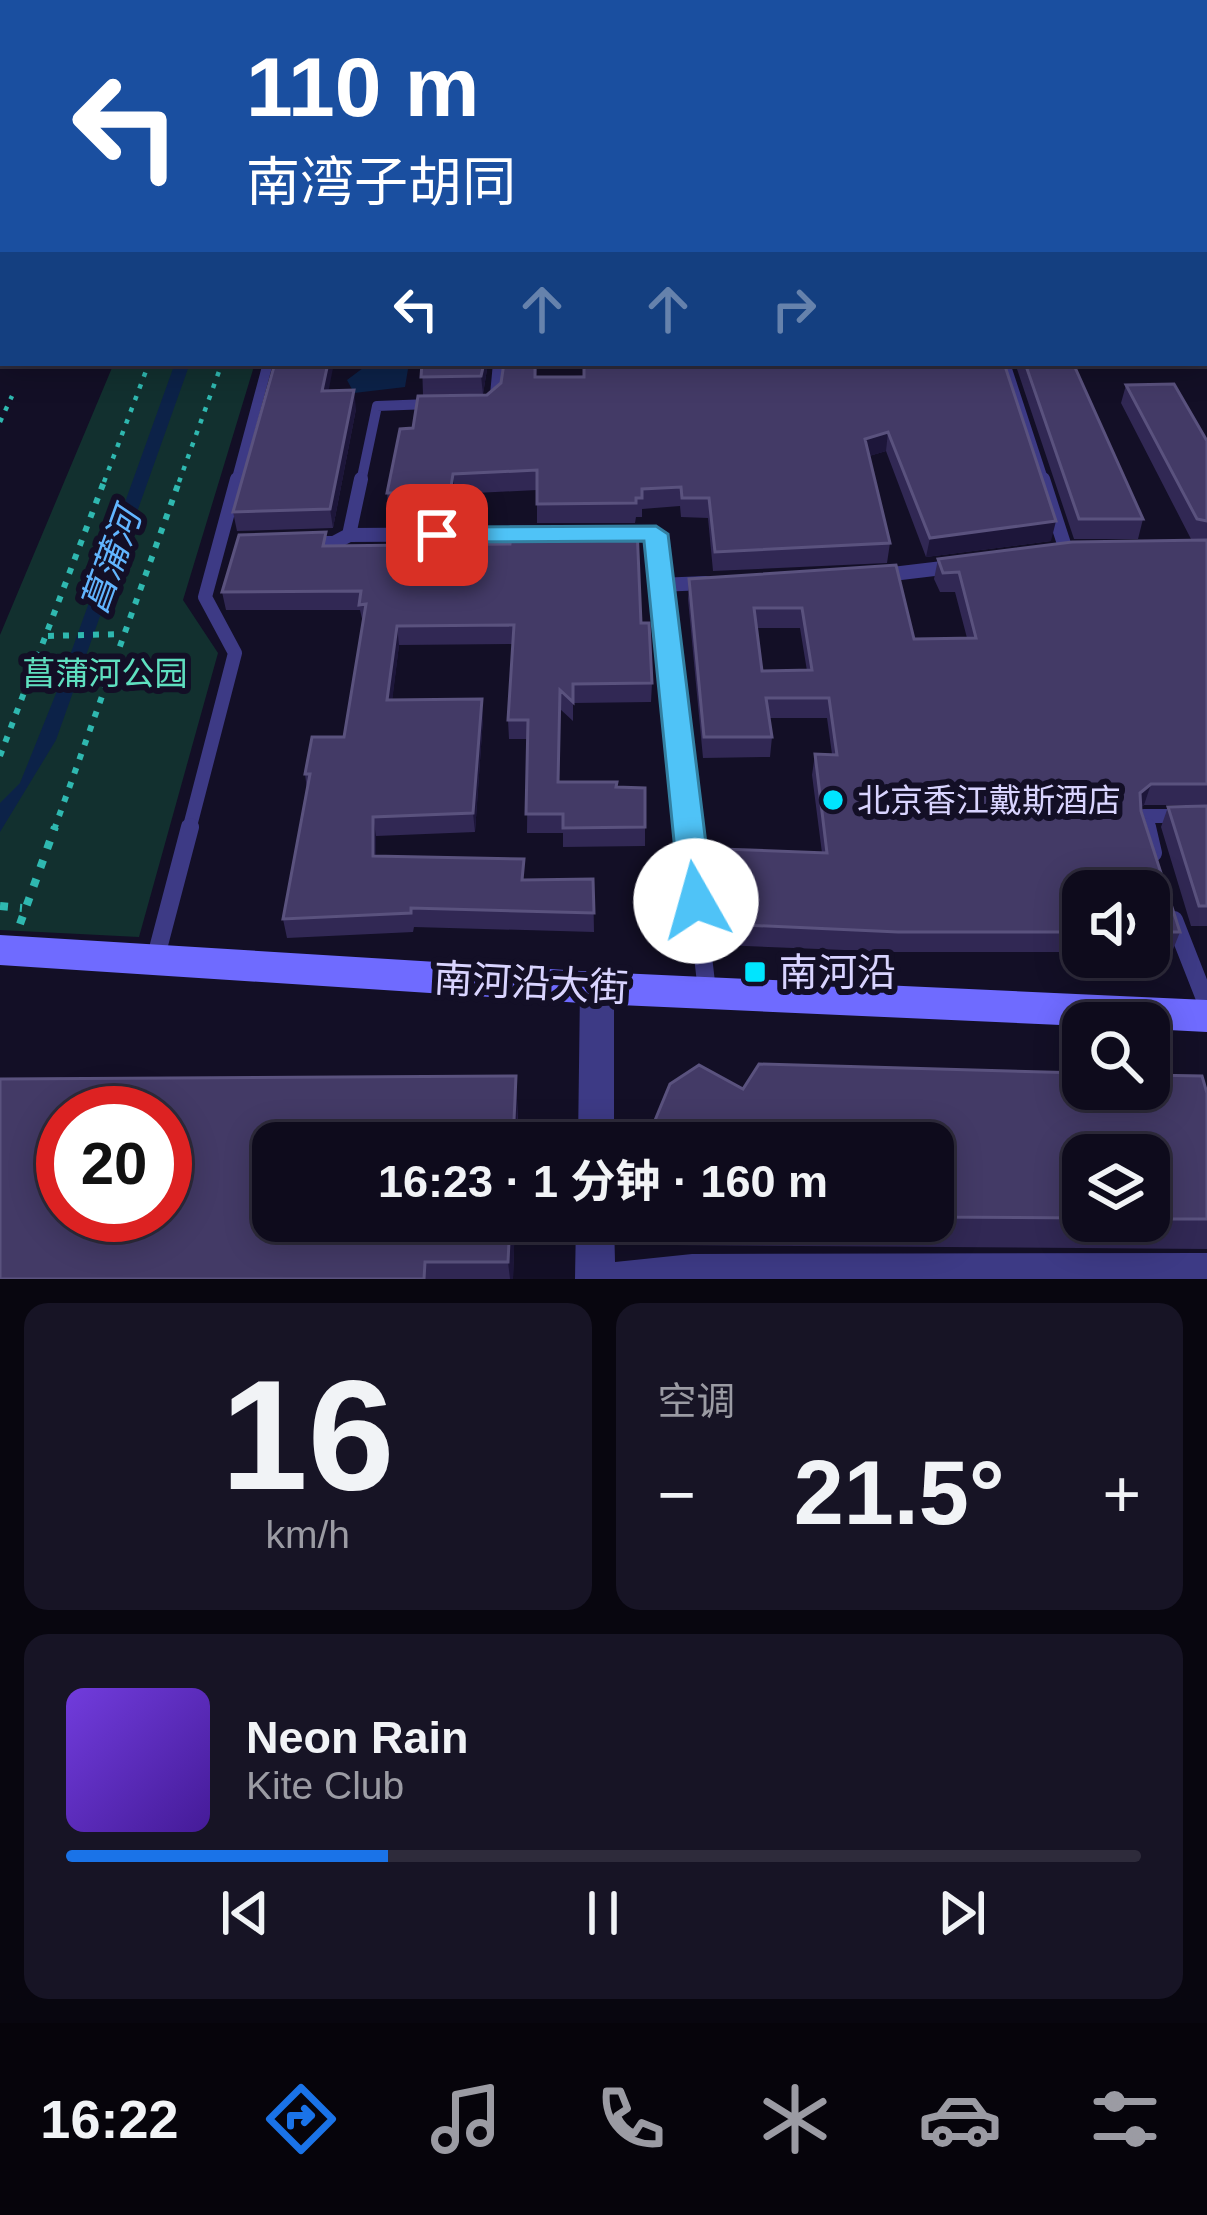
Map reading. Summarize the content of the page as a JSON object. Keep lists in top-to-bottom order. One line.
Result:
{"streets":{"main road":["南河沿大街"]},"water":["菖蒲河"],"parks":["菖蒲河公园"],"places":{"other":["北京香江戴斯酒店"],"transit":["南河沿"]},"page":{"turn":["110 m","南湾子胡同"],"limit":"20","trip":"16:23 · 1 分钟 · 160 m","tile":[["16","km/h"],"空调"],"heat":["−","21.5°","+"],"song":["Neon Rain","Kite Club"],"tabs":"16:22"}}
